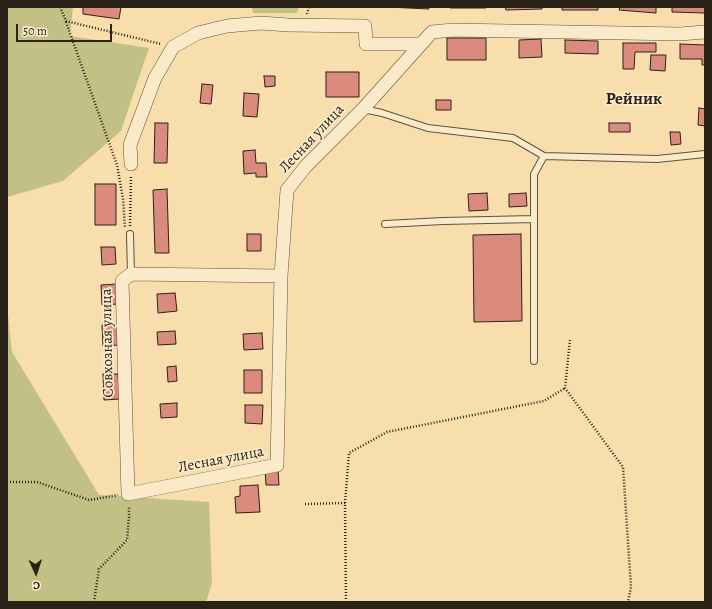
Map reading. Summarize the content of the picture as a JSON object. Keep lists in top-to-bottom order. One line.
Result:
{"streets":{"street":["Лесная улица","Совхозная улица"]},"crossings":[["Лесная улица","Совхозная улица"]],"districts":["Рейник"],"scale_bar":"50 m","north":"bottom"}
